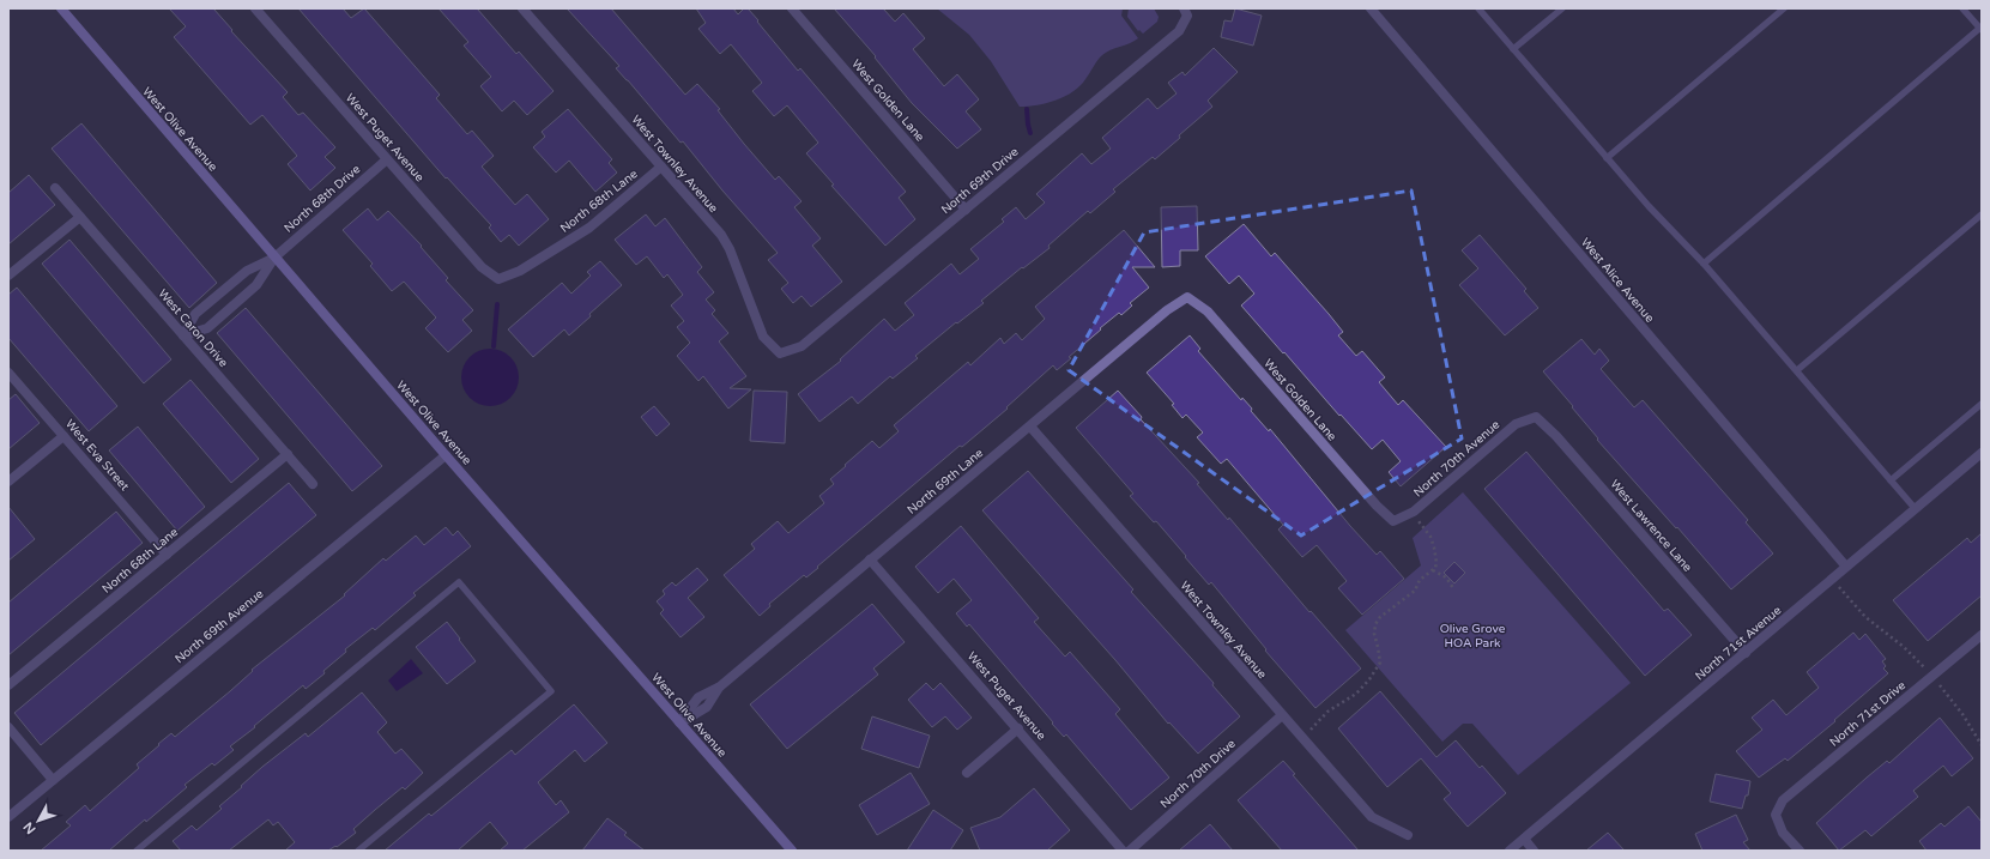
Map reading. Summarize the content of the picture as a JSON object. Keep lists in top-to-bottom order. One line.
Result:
{"streets":{"main road":["West Olive Avenue"],"street":["West Golden Lane","West Puget Avenue","West Townley Avenue","North 69th Drive","North 68th Drive","North 68th Lane","West Alice Avenue","West Caron Drive","West Eva Street","North 70th Avenue","North 69th Lane","West Lawrence Lane","North 69th Avenue","North 71st Avenue","North 71st Drive","North 70th Drive"]},"crossings":[["West Golden Lane","North 69th Drive"],["West Golden Lane","North 70th Avenue"],["West Golden Lane","North 69th Lane"],["West Olive Avenue","North 68th Drive"],["West Olive Avenue","North 69th Lane"],["West Olive Avenue","North 69th Avenue"],["West Puget Avenue","North 68th Drive"],["West Puget Avenue","North 68th Lane"],["West Puget Avenue","North 69th Lane"],["West Townley Avenue","North 69th Drive"],["West Townley Avenue","North 68th Lane"],["West Townley Avenue","North 69th Lane"],["West Townley Avenue","North 70th Drive"],["North 68th Drive","West Caron Drive"],["North 68th Lane","West Caron Drive"],["North 68th Lane","West Eva Street"],["West Alice Avenue","North 71st Avenue"],["North 70th Avenue","West Lawrence Lane"],["West Lawrence Lane","North 71st Avenue"]],"parks":["Olive Grove HOA Park"],"north":"bottom left"}
